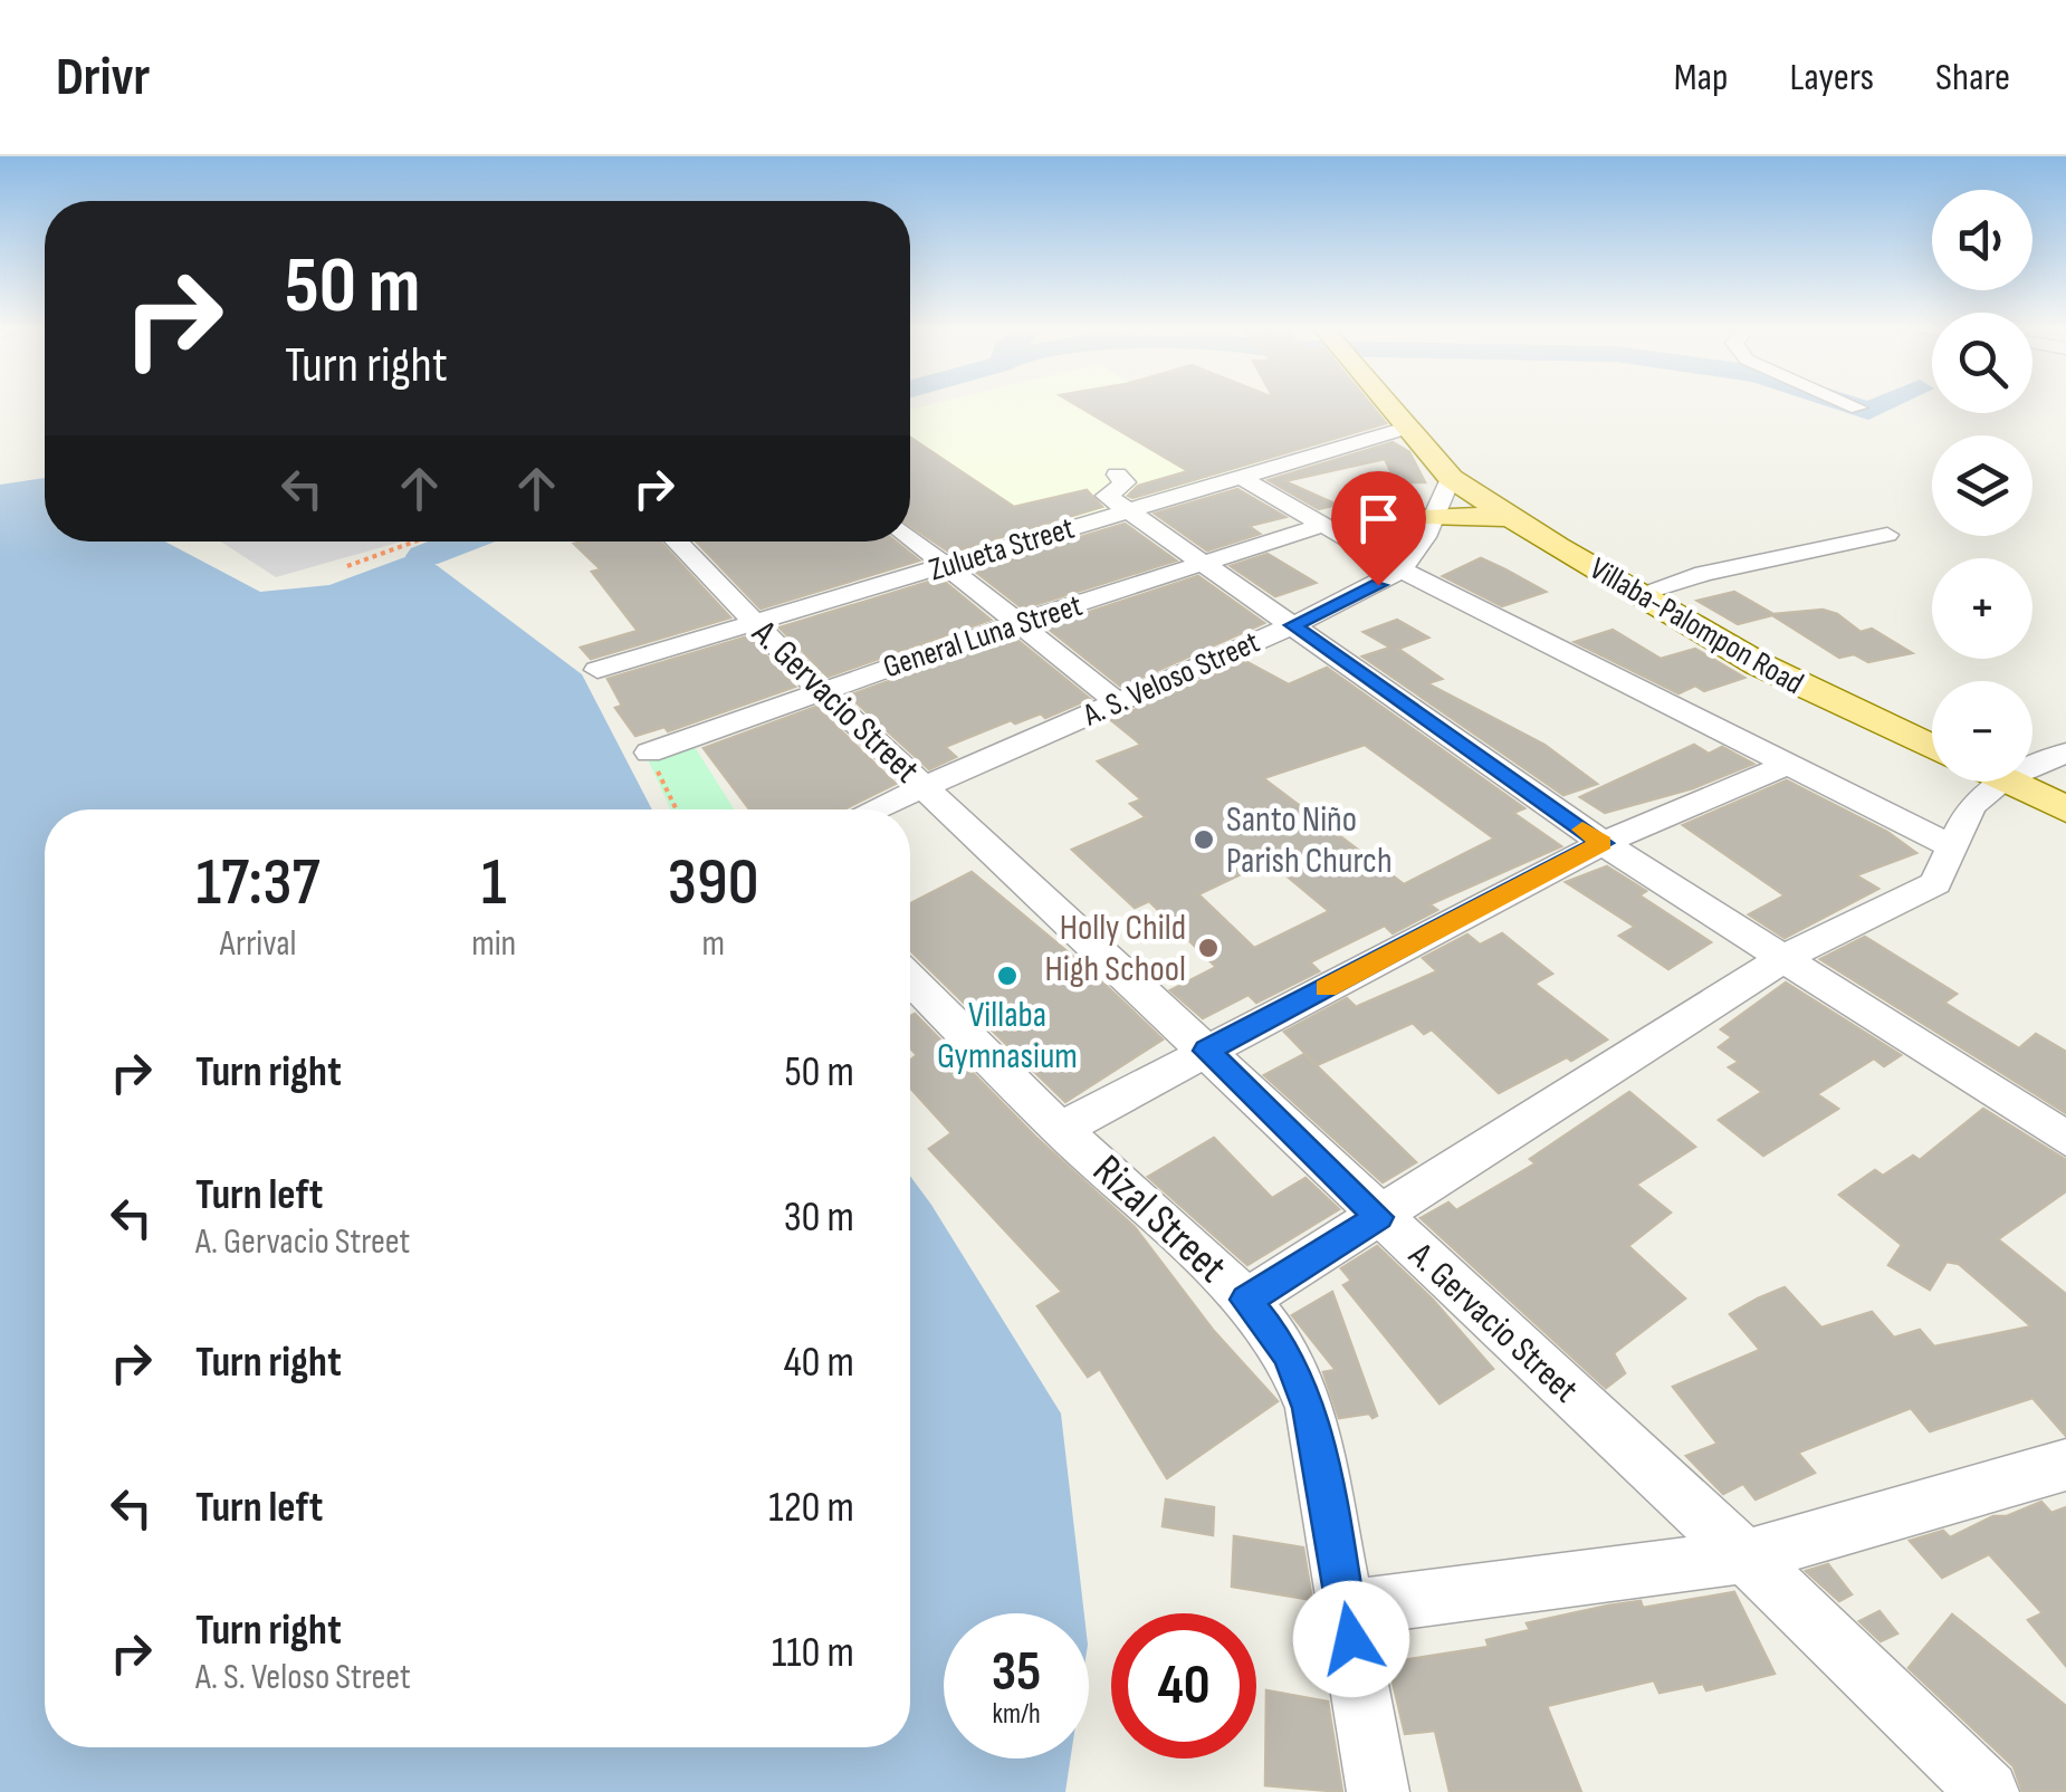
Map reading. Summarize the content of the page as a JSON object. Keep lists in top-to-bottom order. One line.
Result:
{"streets":{"main road":["Villaba-Palompon Road"],"street":["Zulueta Street","General Luna Street","A. S. Veloso Street","A. Gervacio Street","Rizal Street"]},"crossings":[["Zulueta Street","Villaba-Palompon Road"],["Zulueta Street","A. Gervacio Street"],["General Luna Street","A. Gervacio Street"],["A. S. Veloso Street","A. Gervacio Street"]],"places":["Santo Niño Parish Church","Holly Child High School","Villaba Gymnasium"],"page":{"header":"Drivr","nav":["Map","Layers","Share"],"map_buttons":["+","−"],"turn":["50 m","Turn right"],"eta":["17:37","Arrival","1","min","390","m"],"list":[{"name":"Turn right","value":"50 m"},{"name":"Turn left","note":"A. Gervacio Street","value":"30 m"},{"name":"Turn right","value":"40 m"},{"name":"Turn left","value":"120 m"},{"name":"Turn right","note":"A. S. Veloso Street","value":"110 m"}],"speed":"35 km/h","limit":"40"}}
